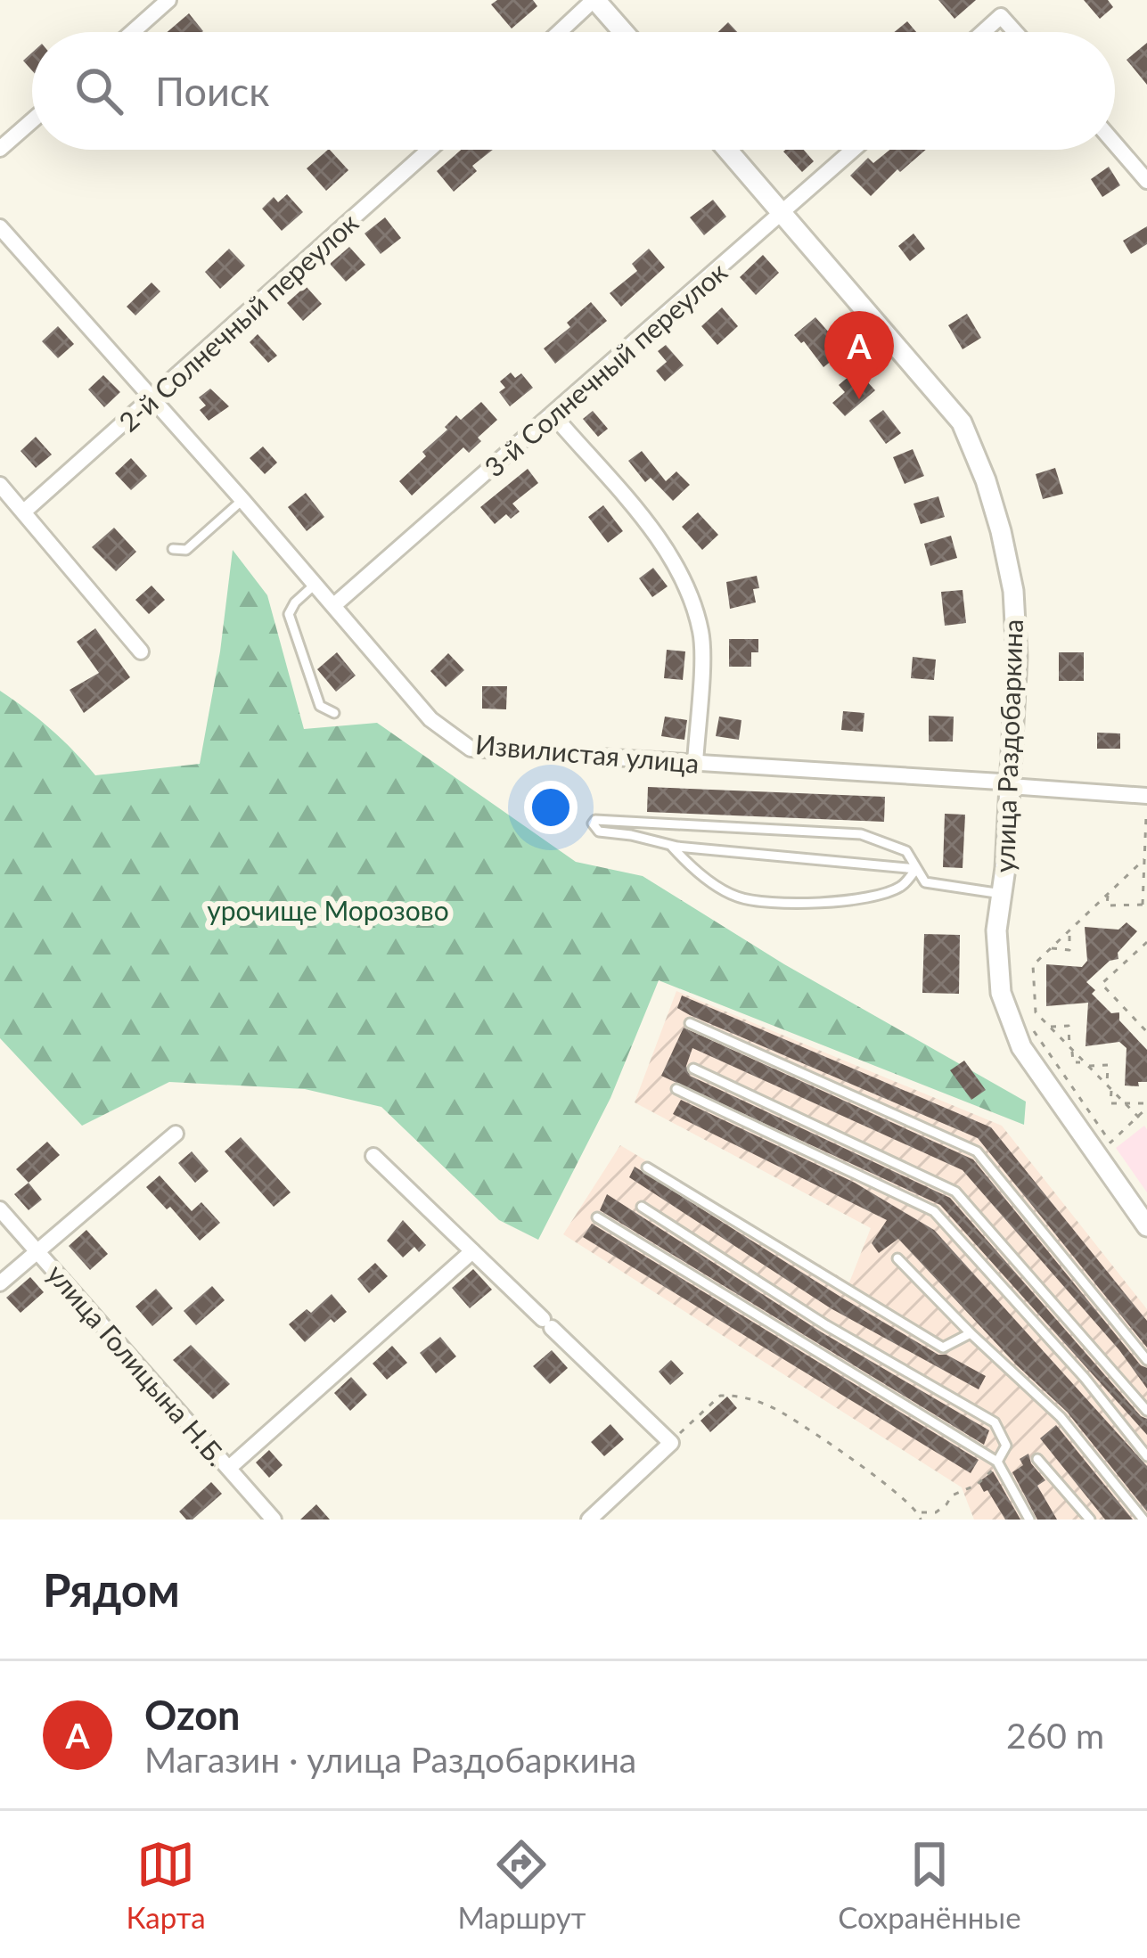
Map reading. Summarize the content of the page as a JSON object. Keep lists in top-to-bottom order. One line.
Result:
{"streets":{"street":["2-й Солнечный переулок","3-й Солнечный переулок","улица Раздобаркина","Извилистая улица","улица Голицына Н.Б."]},"crossings":[["2-й Солнечный переулок","Извилистая улица"],["3-й Солнечный переулок","улица Раздобаркина"],["3-й Солнечный переулок","Извилистая улица"],["улица Раздобаркина","Извилистая улица"]],"parks":["урочище Морозово"],"page":{"search":"Поиск","pins":"A","heading":"Рядом","list":[{"mark":"A","name":"Ozon","note":"Магазин · улица Раздобаркина","value":"260 m"}],"nav":["Карта","Маршрут","Сохранённые"]}}
